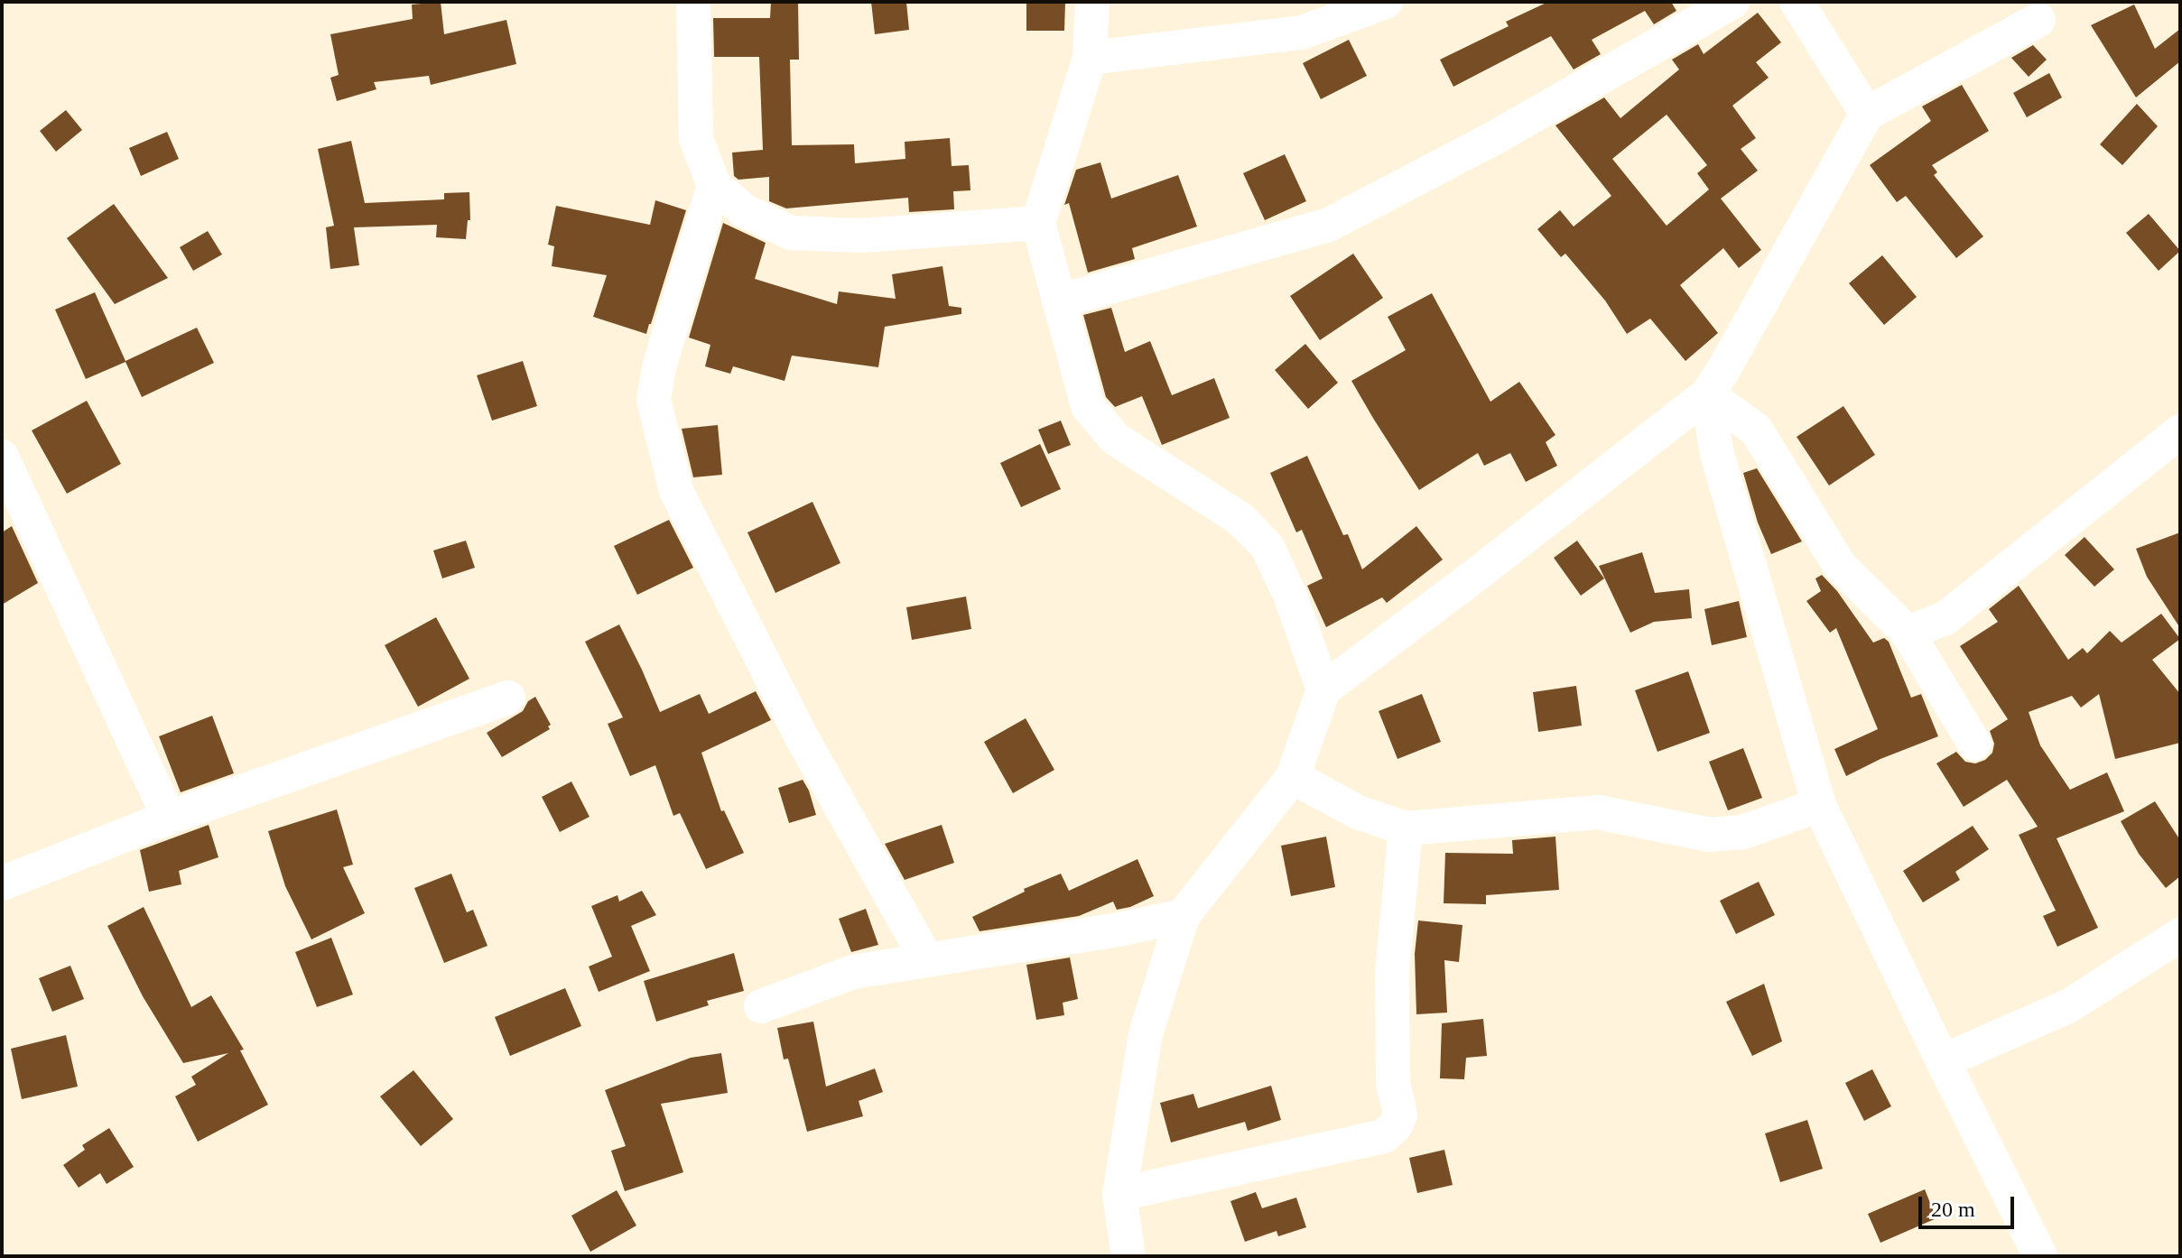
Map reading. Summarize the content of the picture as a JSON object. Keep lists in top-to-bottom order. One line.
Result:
{"scale_bar":"20 m"}
